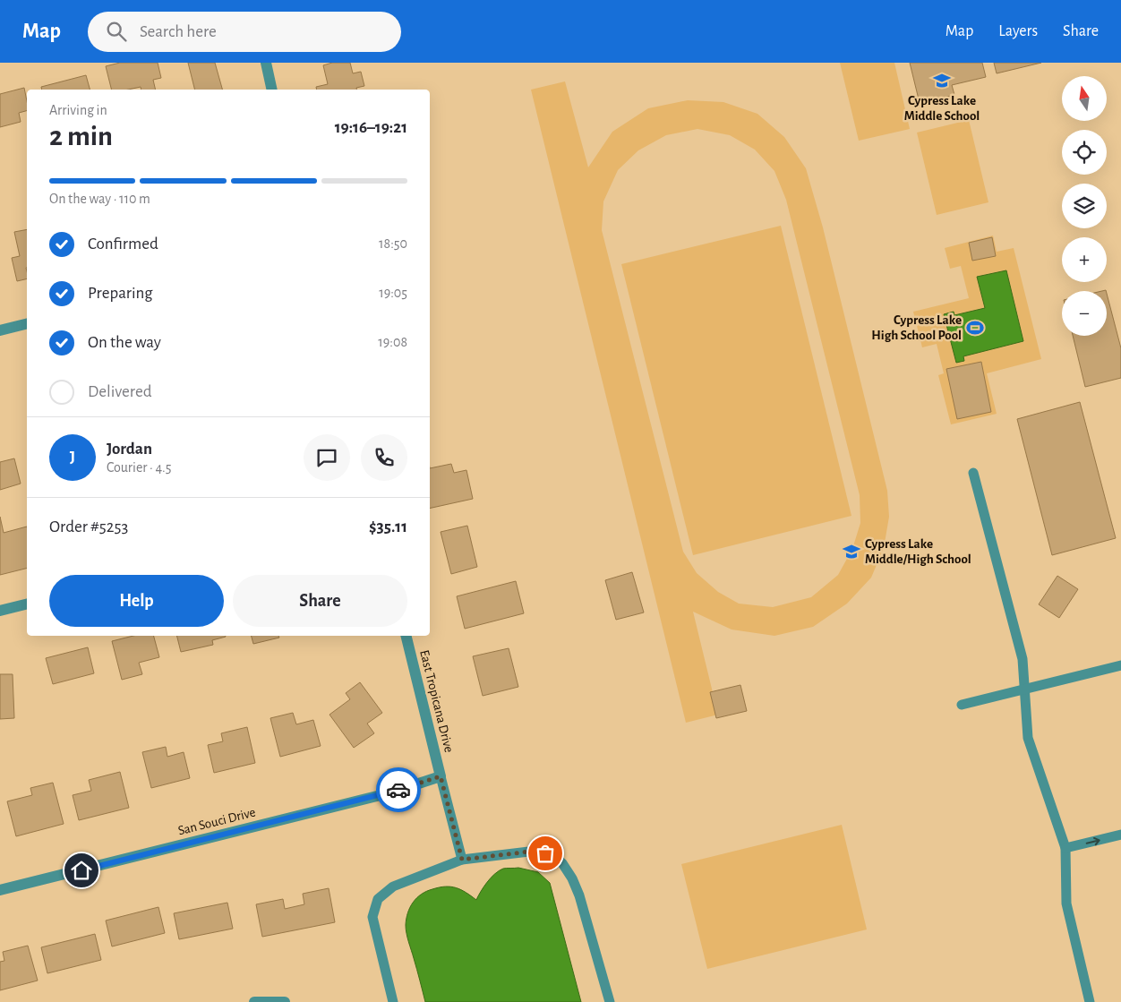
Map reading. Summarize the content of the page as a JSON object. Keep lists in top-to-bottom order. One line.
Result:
{"streets":{"street":["East Tropicana Drive","San Souci Drive"]},"crossings":[["East Tropicana Drive","San Souci Drive"]],"places":{"school or university":["Cypress Lake Middle School","Cypress Lake Middle/High School"],"sports":["Cypress Lake High School Pool"]},"north":"top","page":{"header":"Map","search":"Search here","nav":["Map","Layers","Share"],"map_buttons":["+","−"],"heading":["2 min","Arriving in","19:16–19:21"],"panel":["Jordan","Courier · 4.5","Order #5253","$35.11"],"bar":"On the way · 110 m","list":[["Confirmed","18:50"],["Preparing","19:05"],["On the way","19:08"],"Delivered"],"round":"J","buttons":["Help","Share"]}}
